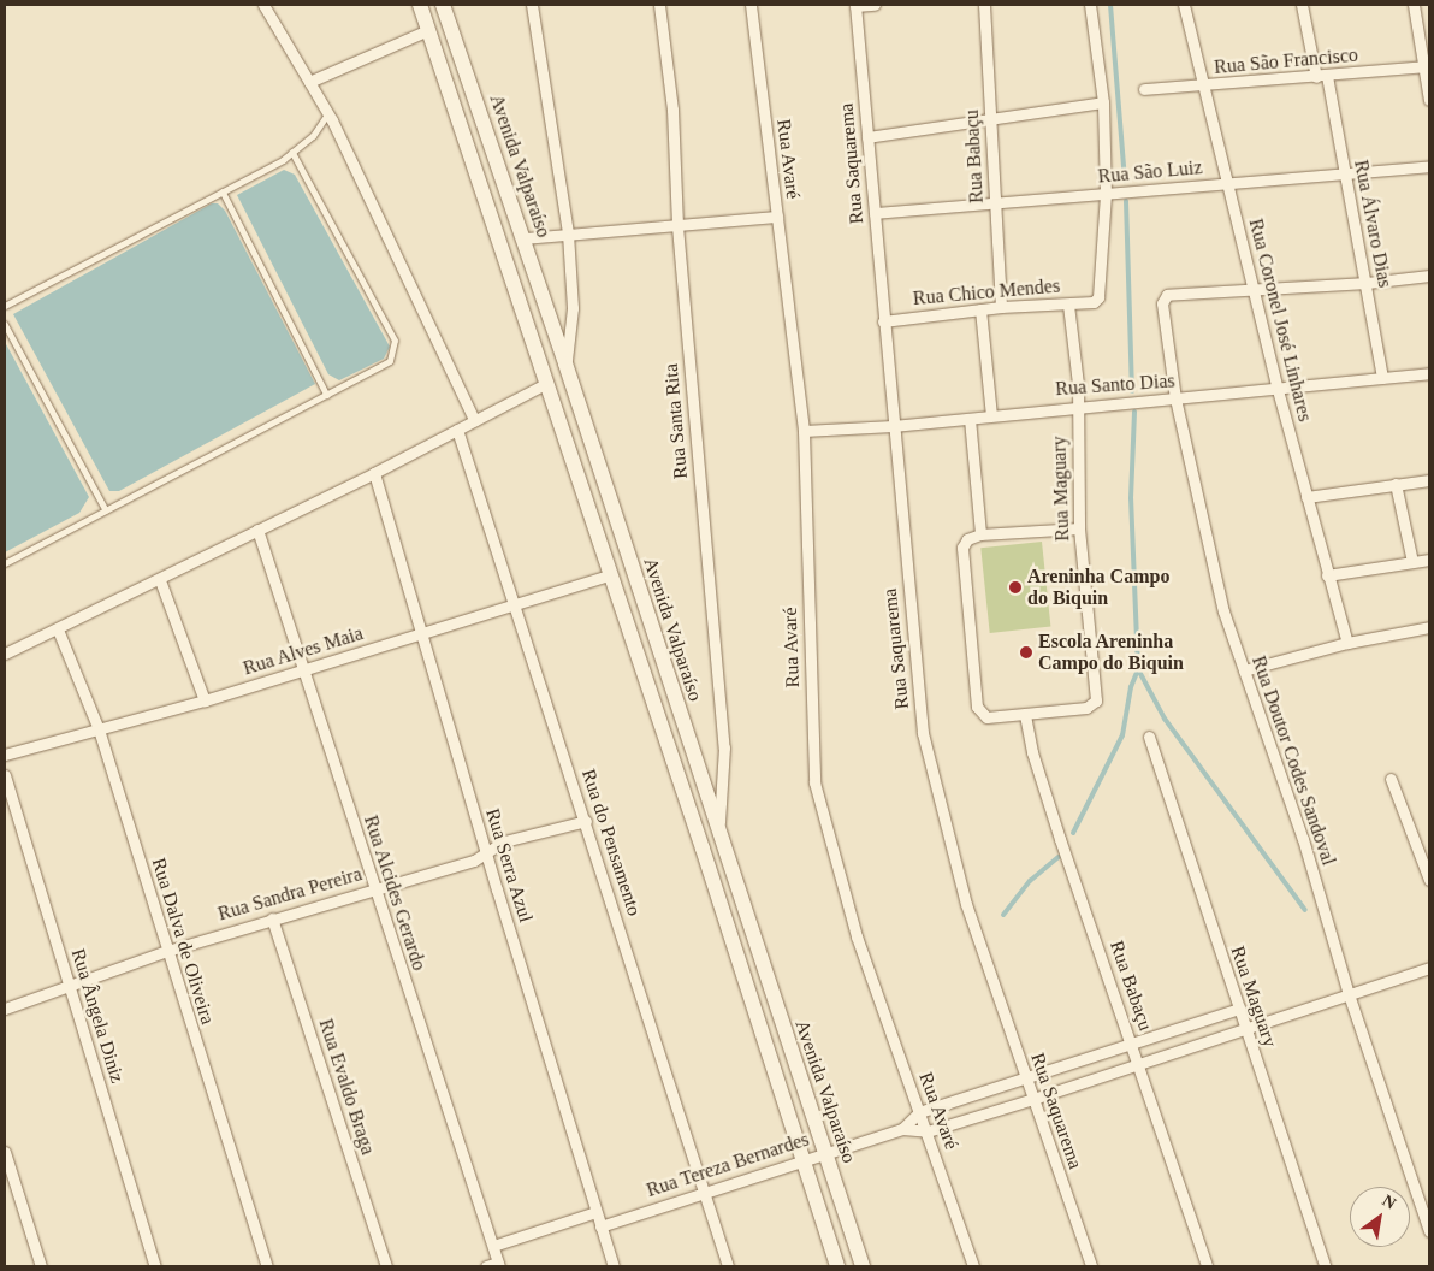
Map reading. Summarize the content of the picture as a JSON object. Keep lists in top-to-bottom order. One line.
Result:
{"streets":{"main road":["Avenida Valparaíso"],"street":["Rua São Francisco","Rua Babaçu","Rua Avaré","Rua Saquarema","Rua São Luiz","Rua Álvaro Dias","Rua Chico Mendes","Rua Coronel José Linhares","Rua Santo Dias","Rua Santa Rita","Rua Maguary","Rua Alves Maia","Rua Doutor Codes Sandoval","Rua do Pensamento","Rua Serra Azul","Rua Alcides Gerardo","Rua Sandra Pereira","Rua Dalva de Oliveira","Rua Ângela Diniz","Rua Evaldo Braga","Rua Tereza Bernardes"]},"crossings":[["Rua São Francisco","Rua Álvaro Dias"],["Rua São Francisco","Rua Coronel José Linhares"],["Rua Babaçu","Rua São Luiz"],["Rua Babaçu","Rua Chico Mendes"],["Rua Babaçu","Rua Maguary"],["Rua Babaçu","Rua Tereza Bernardes"],["Rua Avaré","Rua Santo Dias"],["Rua Avaré","Rua Tereza Bernardes"],["Rua Saquarema","Rua São Luiz"],["Rua Saquarema","Rua Chico Mendes"],["Rua Saquarema","Rua Santo Dias"],["Rua Saquarema","Rua Tereza Bernardes"],["Avenida Valparaíso","Rua Santa Rita"],["Avenida Valparaíso","Rua Alves Maia"],["Avenida Valparaíso","Rua Tereza Bernardes"],["Rua São Luiz","Rua Álvaro Dias"],["Rua São Luiz","Rua Chico Mendes"],["Rua São Luiz","Rua Coronel José Linhares"],["Rua Álvaro Dias","Rua Santo Dias"],["Rua Chico Mendes","Rua Maguary"],["Rua Coronel José Linhares","Rua Santo Dias"],["Rua Coronel José Linhares","Rua Doutor Codes Sandoval"],["Rua Santo Dias","Rua Maguary"],["Rua Santo Dias","Rua Doutor Codes Sandoval"],["Rua Maguary","Rua Tereza Bernardes"],["Rua Alves Maia","Rua do Pensamento"],["Rua Alves Maia","Rua Serra Azul"],["Rua Alves Maia","Rua Alcides Gerardo"],["Rua Alves Maia","Rua Dalva de Oliveira"],["Rua do Pensamento","Rua Sandra Pereira"],["Rua do Pensamento","Rua Tereza Bernardes"],["Rua Serra Azul","Rua Sandra Pereira"],["Rua Serra Azul","Rua Tereza Bernardes"],["Rua Alcides Gerardo","Rua Sandra Pereira"],["Rua Sandra Pereira","Rua Dalva de Oliveira"],["Rua Sandra Pereira","Rua Ângela Diniz"],["Rua Sandra Pereira","Rua Evaldo Braga"]],"places":["Areninha Campo do Biquin","Escola Areninha Campo do Biquin"],"north":"top right"}
